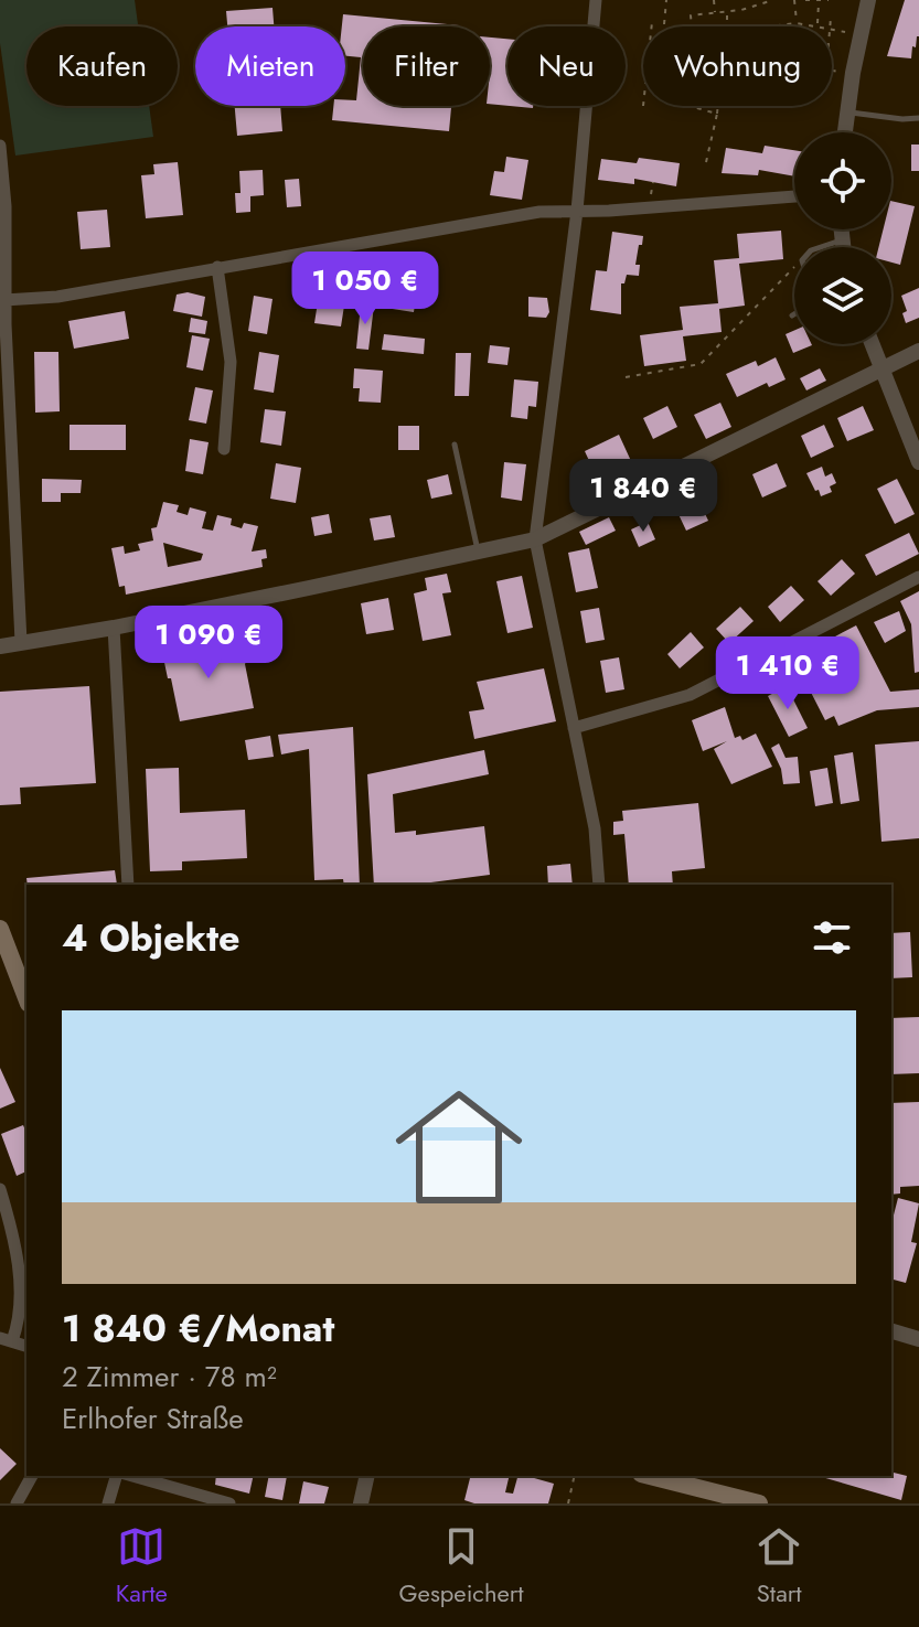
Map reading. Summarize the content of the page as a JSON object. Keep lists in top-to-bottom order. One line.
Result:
{"page":{"chip":["Kaufen","Mieten","Filter","Neu","Wohnung"],"price":["1 050 €","1 840 €","1 090 €","1 410 €"],"heading":"4 Objekte","list":[{"name":"1 840 €/Monat","note":"2 Zimmer · 78 m² · Erlhofer Straße"}],"tabs":["Karte","Gespeichert","Start"]}}
